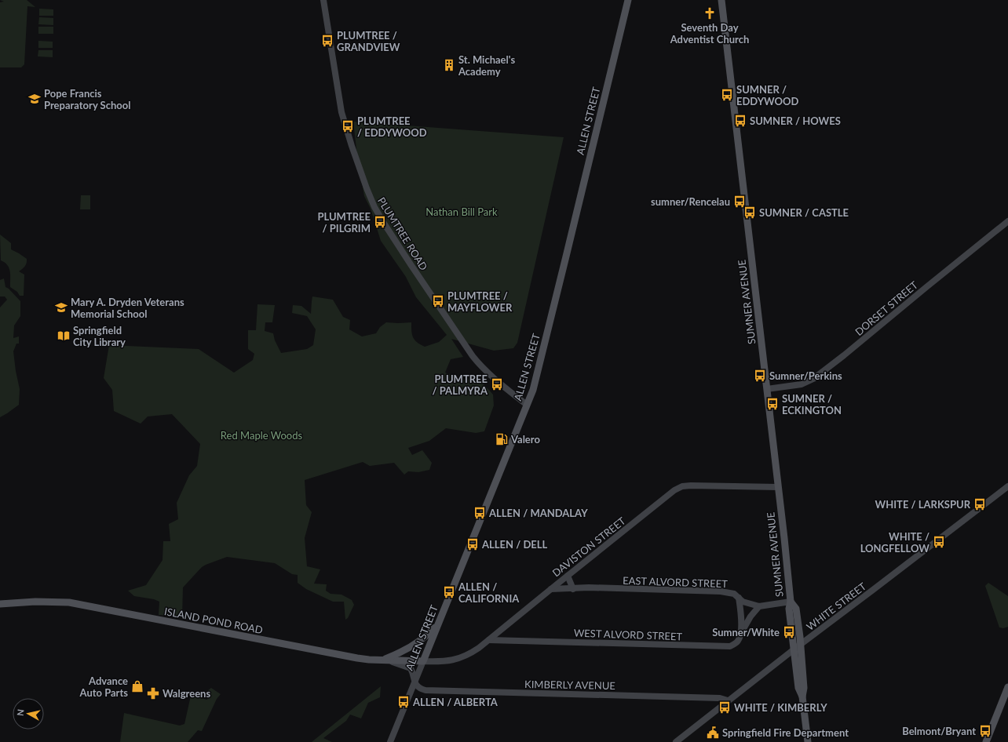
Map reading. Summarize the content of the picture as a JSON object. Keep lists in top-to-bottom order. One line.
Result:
{"streets":{"main road":["ALLEN STREET","SUMNER AVENUE","ISLAND POND ROAD"],"street":["PLUMTREE ROAD","DORSET STREET","DAVISTON STREET","EAST ALVORD STREET","WHITE STREET","WEST ALVORD STREET","KIMBERLY AVENUE"]},"crossings":[["ALLEN STREET","PLUMTREE ROAD"],["ALLEN STREET","DAVISTON STREET"],["ALLEN STREET","ISLAND POND ROAD"],["ALLEN STREET","KIMBERLY AVENUE"],["SUMNER AVENUE","DORSET STREET"],["SUMNER AVENUE","DAVISTON STREET"],["SUMNER AVENUE","EAST ALVORD STREET"],["SUMNER AVENUE","WHITE STREET"],["DAVISTON STREET","EAST ALVORD STREET"],["DAVISTON STREET","ISLAND POND ROAD"],["DAVISTON STREET","WEST ALVORD STREET"],["EAST ALVORD STREET","WEST ALVORD STREET"],["WHITE STREET","KIMBERLY AVENUE"]],"parks":["Nathan Bill Park","Red Maple Woods"],"places":{"church":["Seventh Day Adventist Church"],"bus stop":["PLUMTREE / GRANDVIEW","SUMNER / EDDYWOOD","SUMNER / HOWES","PLUMTREE / EDDYWOOD","sumner/Rencelau","SUMNER / CASTLE","PLUMTREE / PILGRIM","PLUMTREE / MAYFLOWER","Sumner/Perkins","PLUMTREE / PALMYRA","SUMNER / ECKINGTON","WHITE / LARKSPUR","ALLEN / MANDALAY","WHITE / LONGFELLOW","ALLEN / DELL","ALLEN / CALIFORNIA","Sumner/White","ALLEN / ALBERTA","WHITE / KIMBERLY","Belmont/Bryant"],"building":["St. Michael's Academy"],"school or university":["Pope Francis Preparatory School","Mary A. Dryden Veterans Memorial School"],"library":["Springfield City Library"],"fuel station":["Valero"],"shop":["Advance Auto Parts"],"pharmacy":["Walgreens"],"public building":["Springfield Fire Department"]},"north":"left"}
